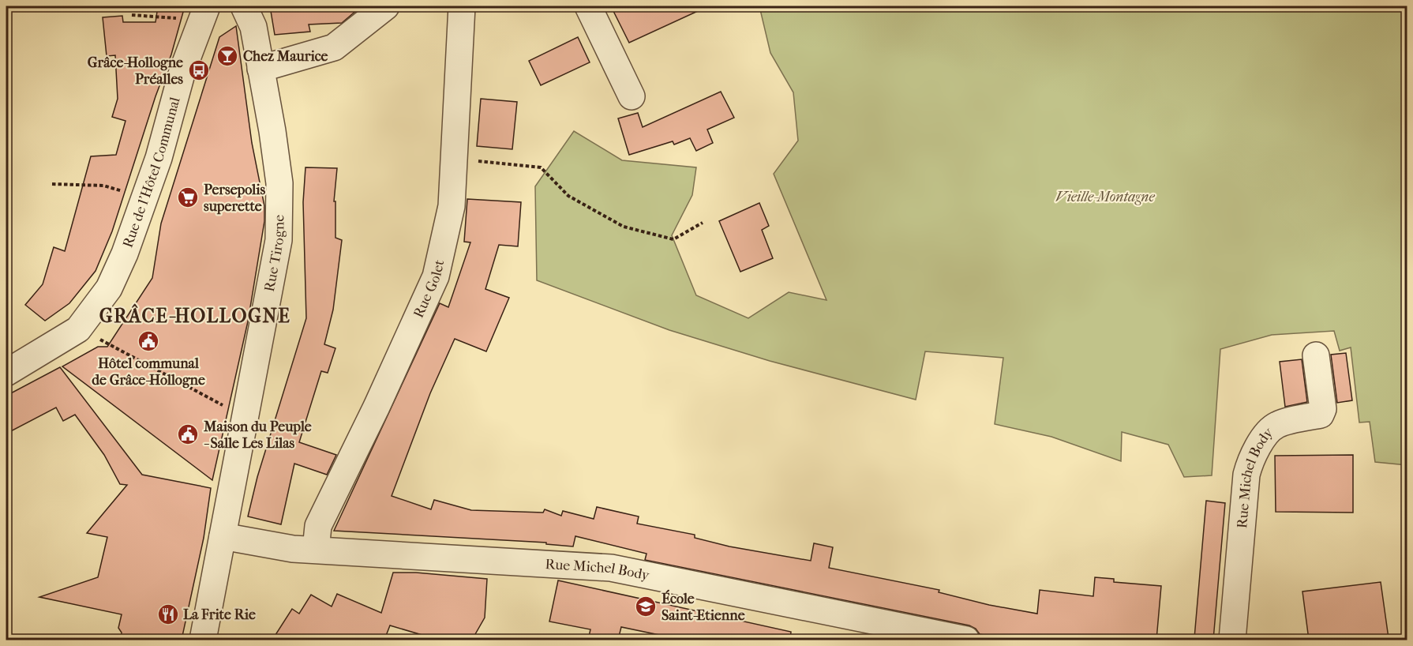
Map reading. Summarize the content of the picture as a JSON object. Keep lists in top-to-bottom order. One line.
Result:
{"streets":{"street":["Rue de l'Hôtel Communal","Rue Tirogne","Rue Golet","Rue Michel Body"]},"crossings":[["Rue Tirogne","Rue Michel Body"],["Rue Golet","Rue Michel Body"]],"districts":["GRÂCE-HOLLOGNE"],"parks":["Vieille-Montagne"],"places":{"bar":["Chez Maurice"],"bus stop":["Grâce-Hollogne Préalles"],"supermarket":["Persepolis superette"],"public building":["Hôtel communal de Grâce-Hollogne","Maison du Peuple - Salle Les Lilas"],"school or university":["École Saint-Etienne"],"restaurant":["La Frite Rie"]}}
